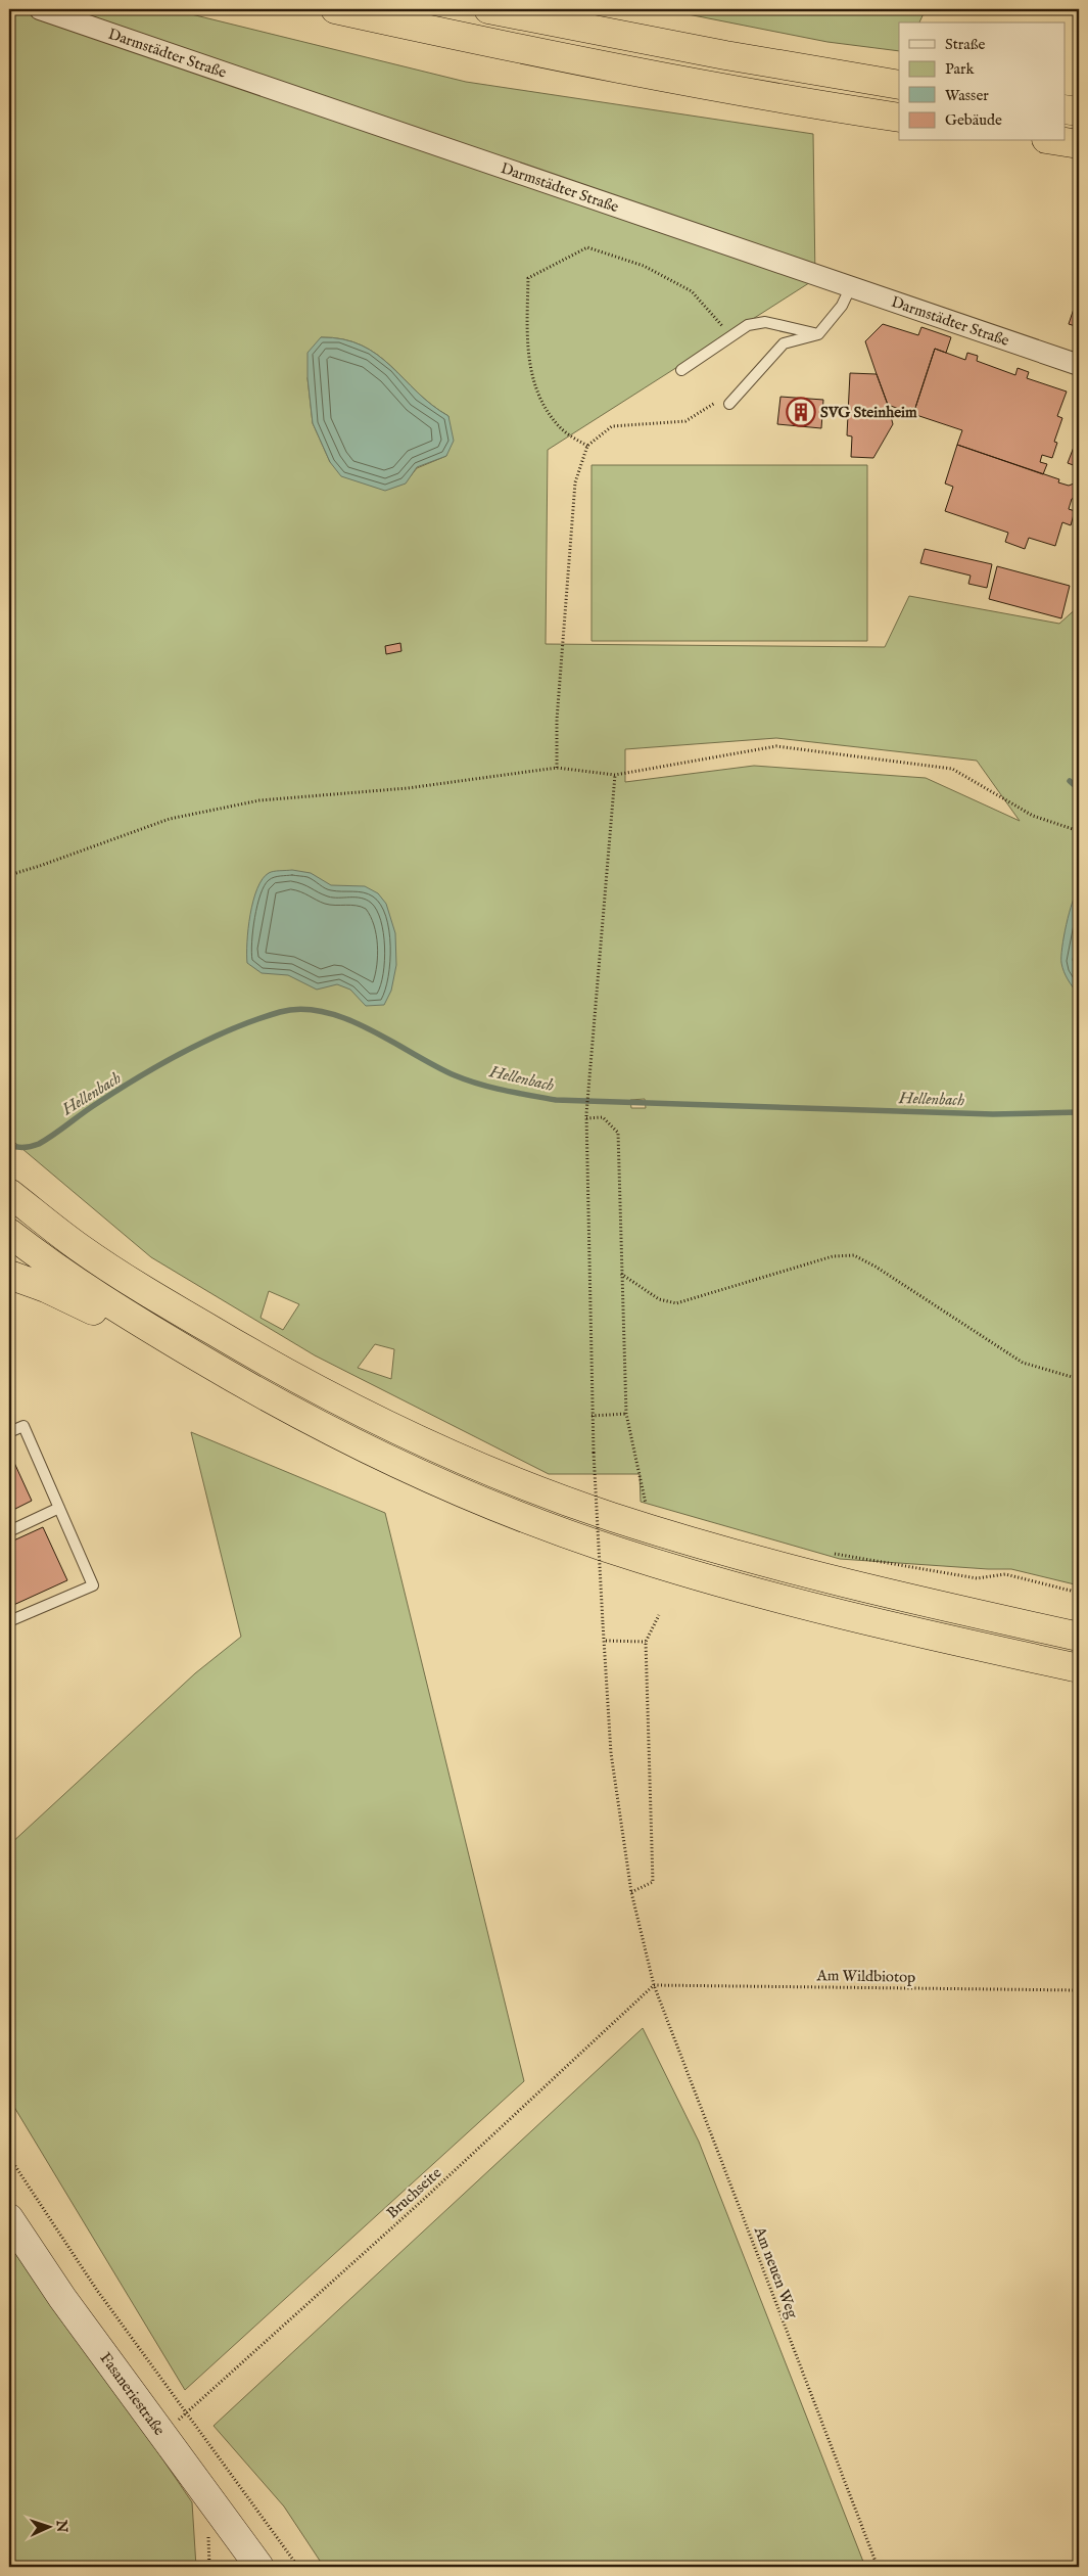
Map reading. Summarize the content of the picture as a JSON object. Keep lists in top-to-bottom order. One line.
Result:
{"streets":{"street":["Darmstädter Straße","Fasaneriestraße"],"path":["Am Wildbiotop","Bruchseite","Am neuen Weg"]},"crossings":[["Am Wildbiotop","Bruchseite"],["Am Wildbiotop","Am neuen Weg"],["Bruchseite","Am neuen Weg"]],"water":["Hellenbach"],"places":{"building":["SVG Steinheim"]},"legend":["Straße","Park","Wasser","Gebäude"],"north":"right"}
